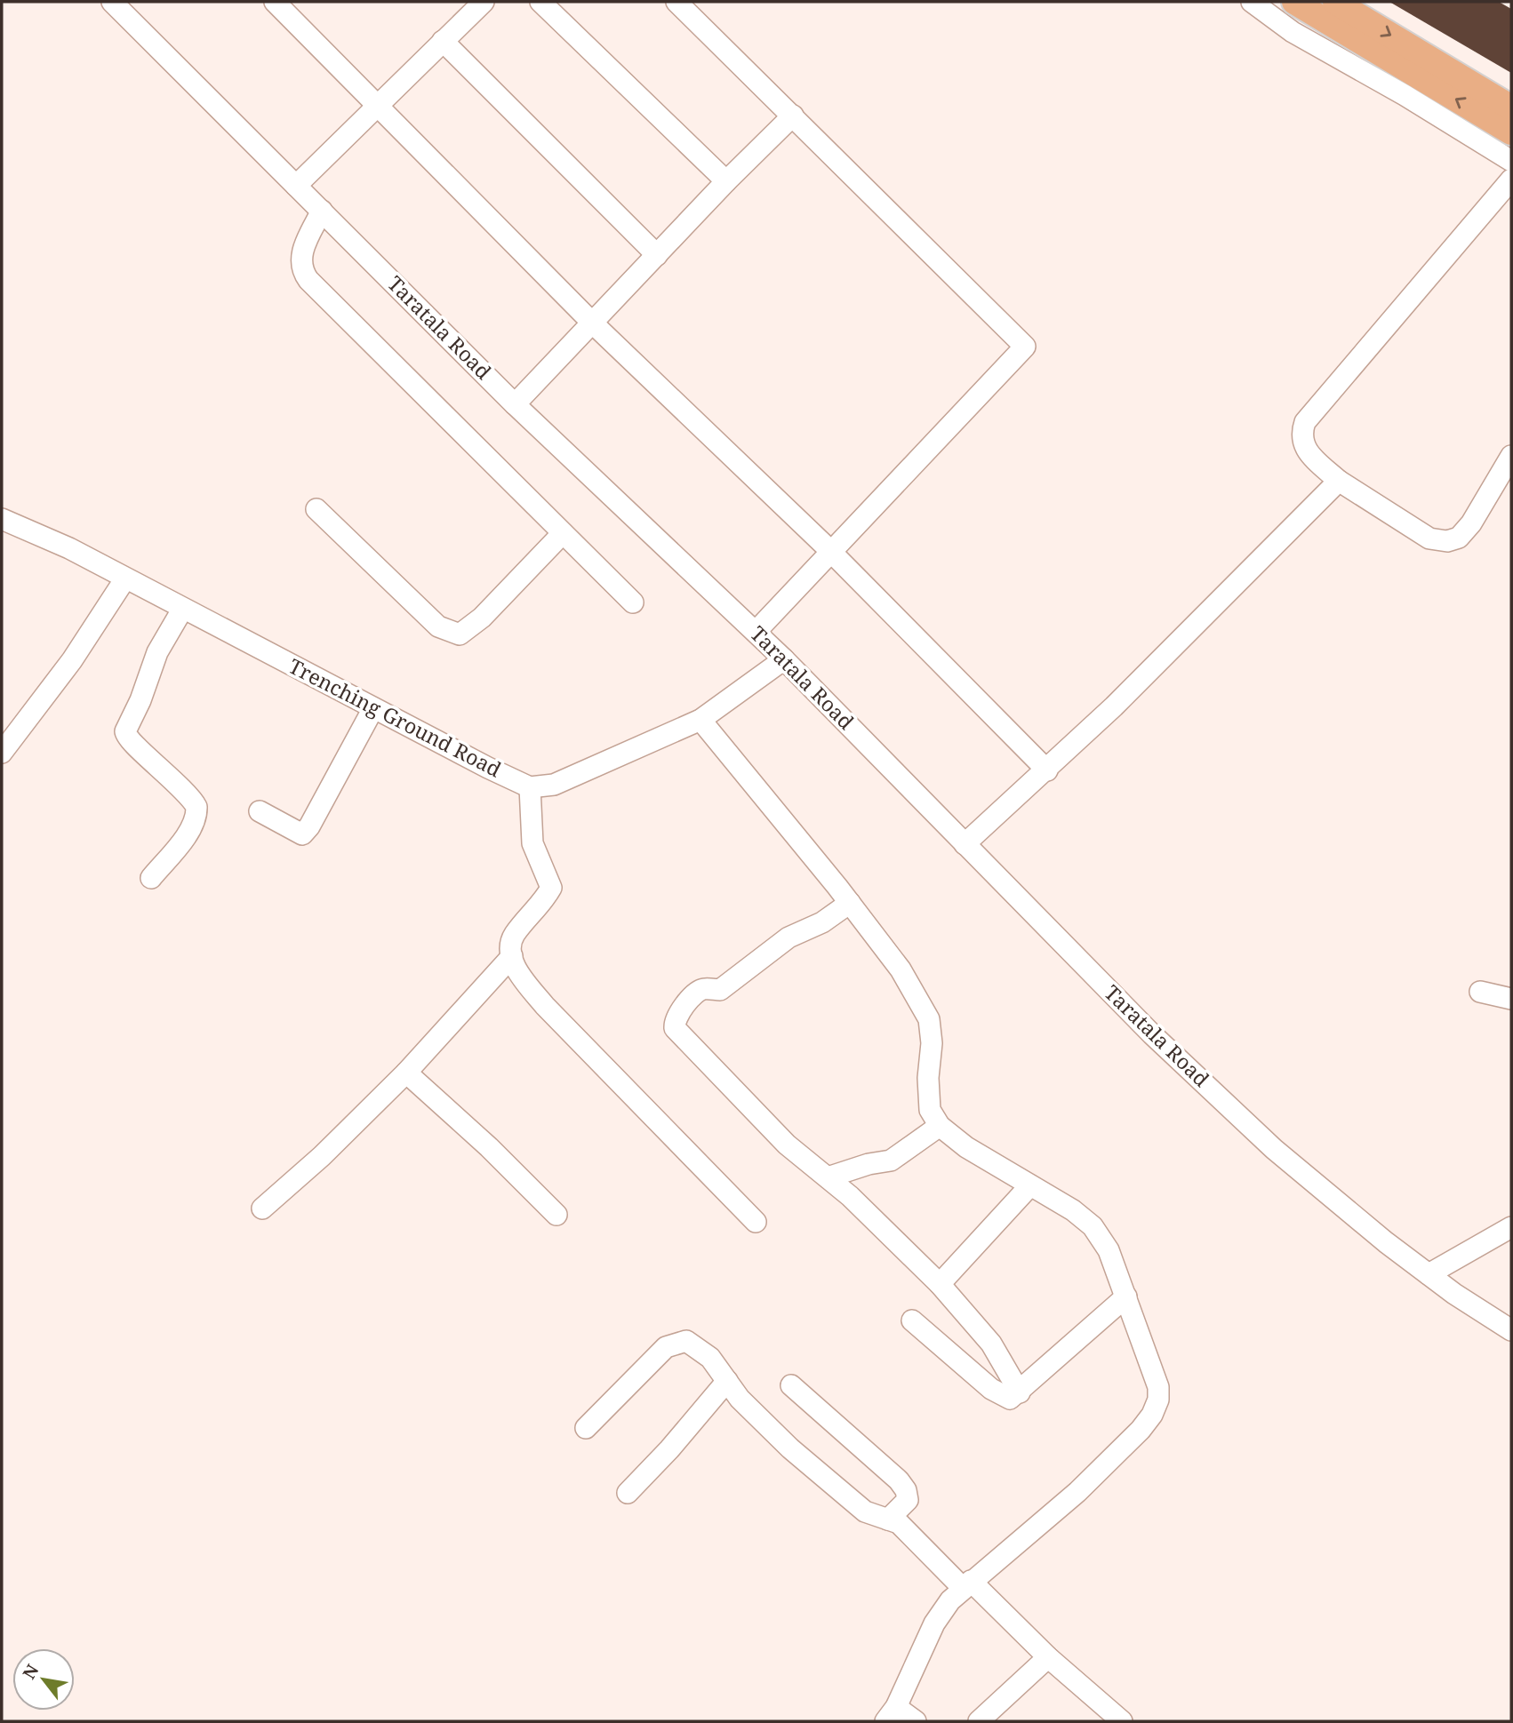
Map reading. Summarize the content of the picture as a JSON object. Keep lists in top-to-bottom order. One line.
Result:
{"streets":{"street":["Taratala Road","Trenching Ground Road"]},"north":"top left"}
